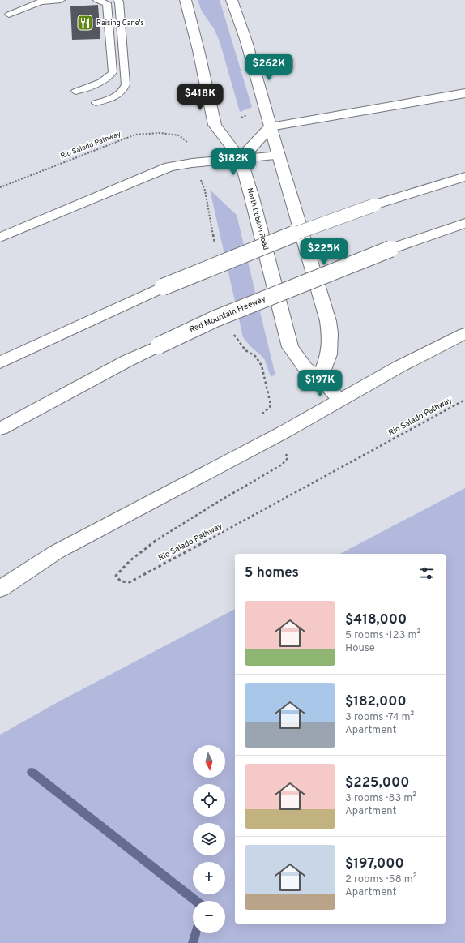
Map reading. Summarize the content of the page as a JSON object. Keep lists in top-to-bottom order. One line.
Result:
{"streets":{"main road":["North Dobson Road","Red Mountain Freeway"],"path":["Rio Salado Pathway"]},"places":{"restaurant":["Raising Cane's"]},"north":"bottom","page":{"price":["$262K","$418K","$182K","$225K","$197K"],"heading":"5 homes","list":[{"name":"$418,000","note":"5 rooms · 123 m² · House"},{"name":"$182,000","note":"3 rooms · 74 m² · Apartment"},{"name":"$225,000","note":"3 rooms · 83 m² · Apartment"},{"name":"$197,000","note":"2 rooms · 58 m² · Apartment"}],"map_buttons":["+","−"]}}
